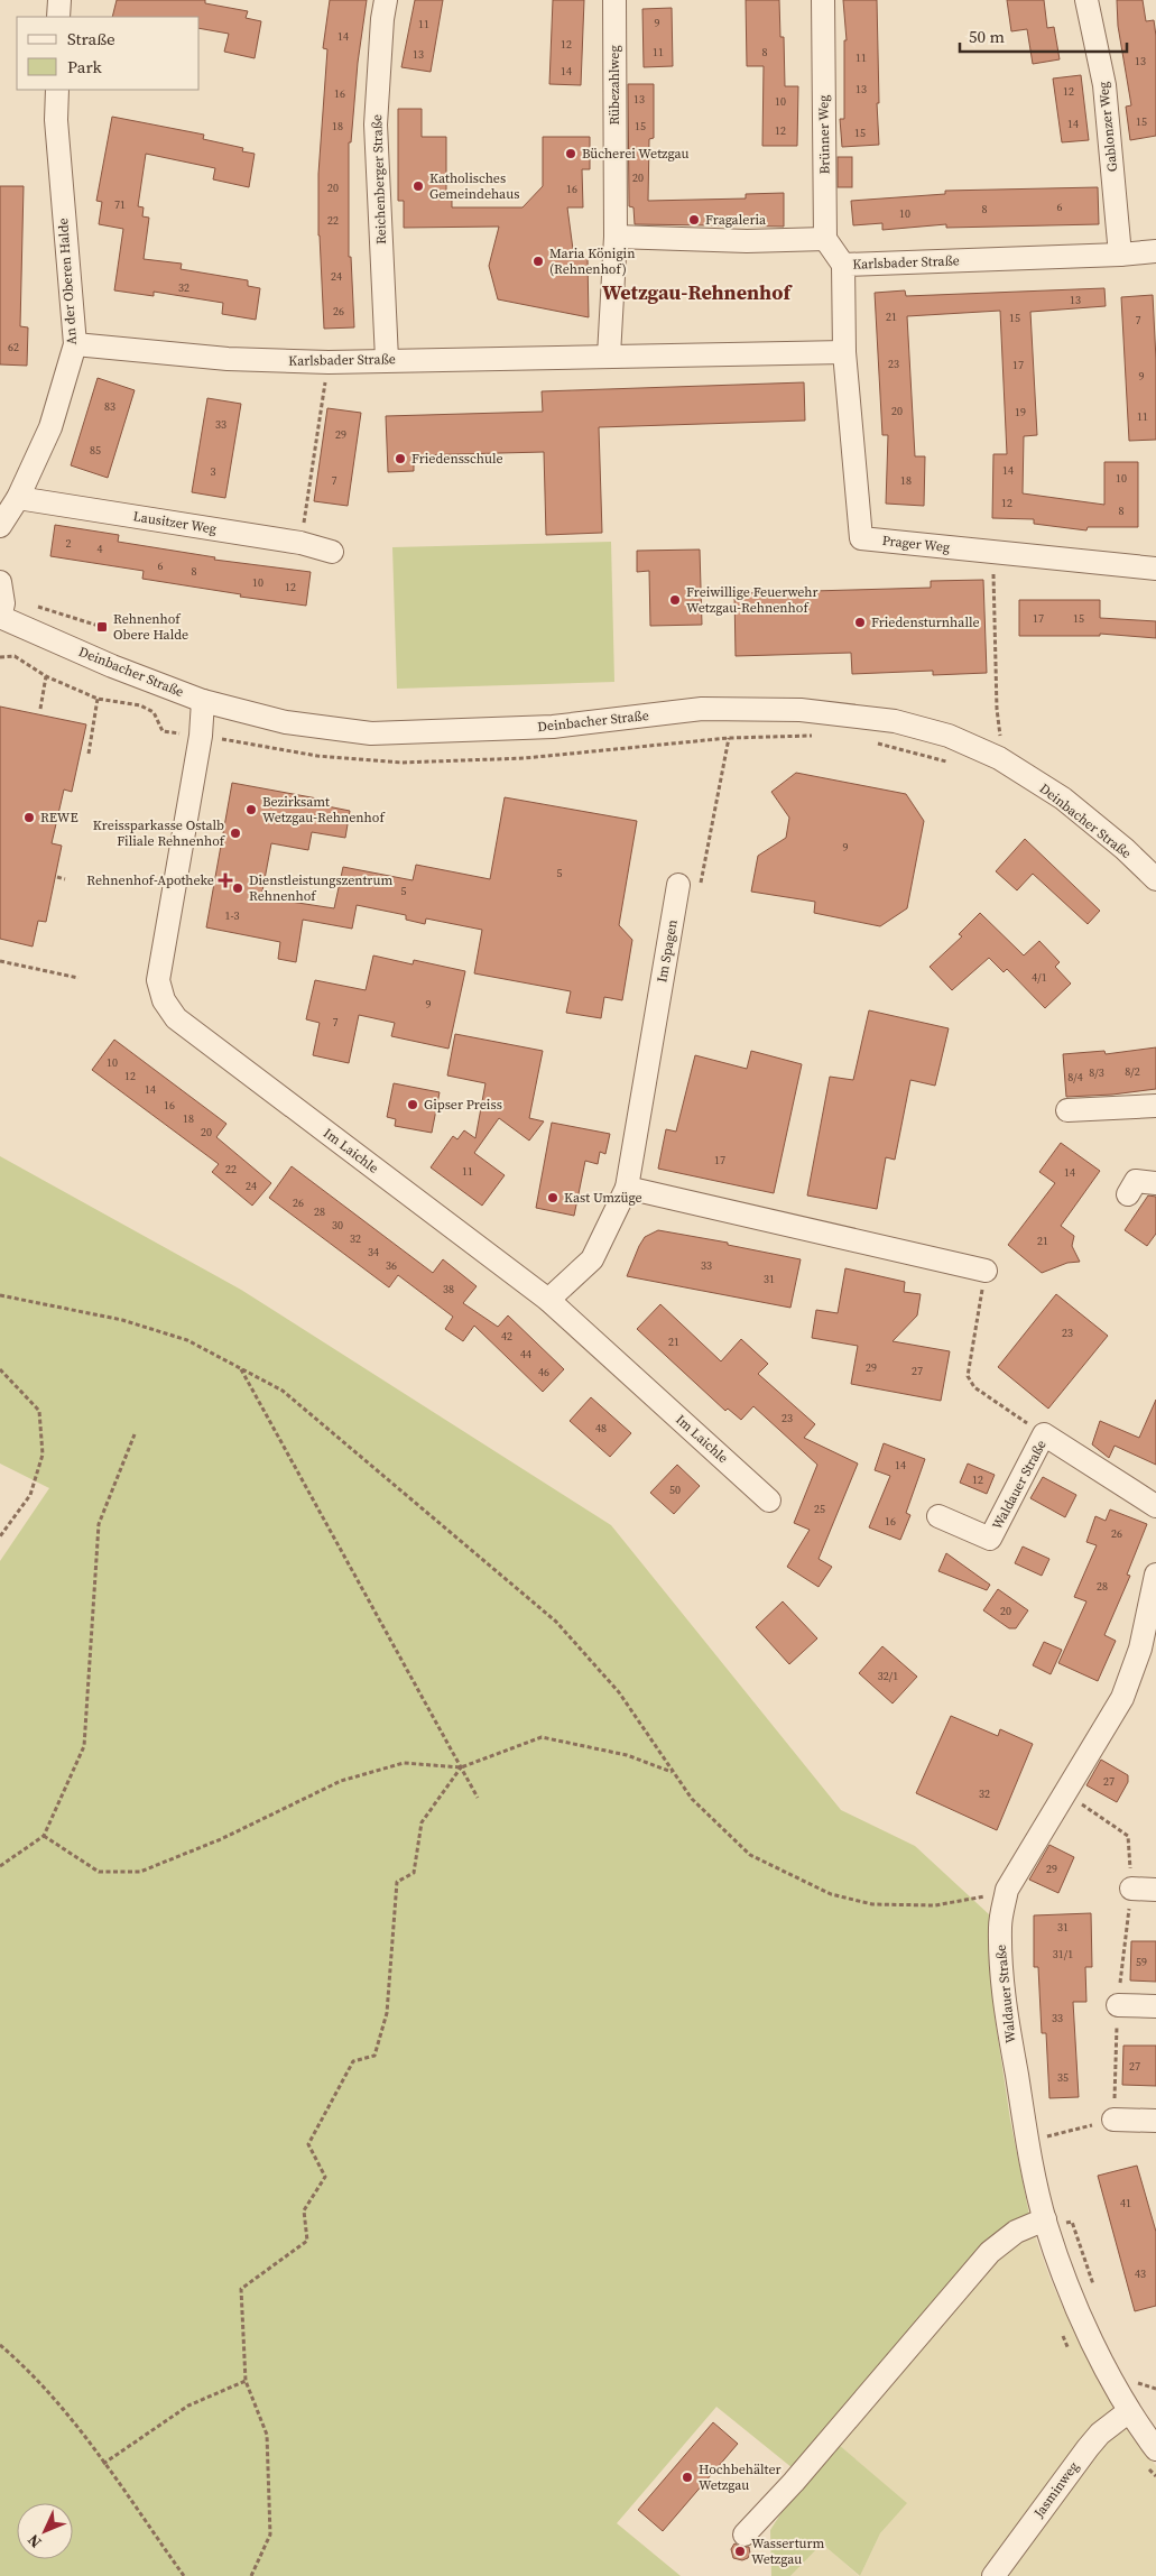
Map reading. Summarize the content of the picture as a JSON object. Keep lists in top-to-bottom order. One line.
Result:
{"streets":{"street":["Rübezahlweg","Gablonzer Weg","Brünner Weg","Reichenberger Straße","Karlsbader Straße","An der Oberen Halde","Lausitzer Weg","Prager Weg","Deinbacher Straße","Im Spagen","Im Laichle","Waldauer Straße","Jasminweg"]},"crossings":[["Gablonzer Weg","Karlsbader Straße"],["Reichenberger Straße","Karlsbader Straße"],["Karlsbader Straße","An der Oberen Halde"],["Karlsbader Straße","Prager Weg"],["An der Oberen Halde","Lausitzer Weg"],["Deinbacher Straße","Im Laichle"],["Im Spagen","Im Laichle"],["Waldauer Straße","Jasminweg"]],"districts":["Wetzgau-Rehnenhof"],"places":{"other":["Bücherei Wetzgau","Katholisches Gemeindehaus","Fragaleria","Maria Königin (Rehnenhof)","Friedensschule","Freiwillige Feuerwehr Wetzgau-Rehnenhof","Friedensturnhalle","Bezirksamt Wetzgau-Rehnenhof","REWE","Kreissparkasse Ostalb Filiale Rehnenhof","Dienstleistungszentrum Rehnenhof","Gipser Preiss","Kast Umzüge","Hochbehälter Wetzgau","Wasserturm Wetzgau"],"transit":["Rehnenhof Obere Halde"],"health":["Rehnenhof-Apotheke"]},"house_numbers":["9","11","14","12","11","8","13","11","13","14","13","12","16","13","10","15","14","18","15","12","15","20","20","16","71","6","8","10","22","24","32","13","26","21","15","7","62","23","17","9","83","20","19","11","33","29","85","14","3","10","7","18","12","8","2","4","6","8","10","12","17","15","9","5","5","1-3","4/1","9","7","10","8/2","8/3","12","8/4","14","16","18","20","17","22","11","14","24","26","28","30","32","21","34","36","33","31","38","23","42","21","44","29","27","46","23","48","14","12","50","25","16","26","28","20","32/1","27","32","29","31","31/1","59","33","27","35","41","43"],"legend":["Straße","Park"],"scale_bar":"50 m","north":"bottom left"}
